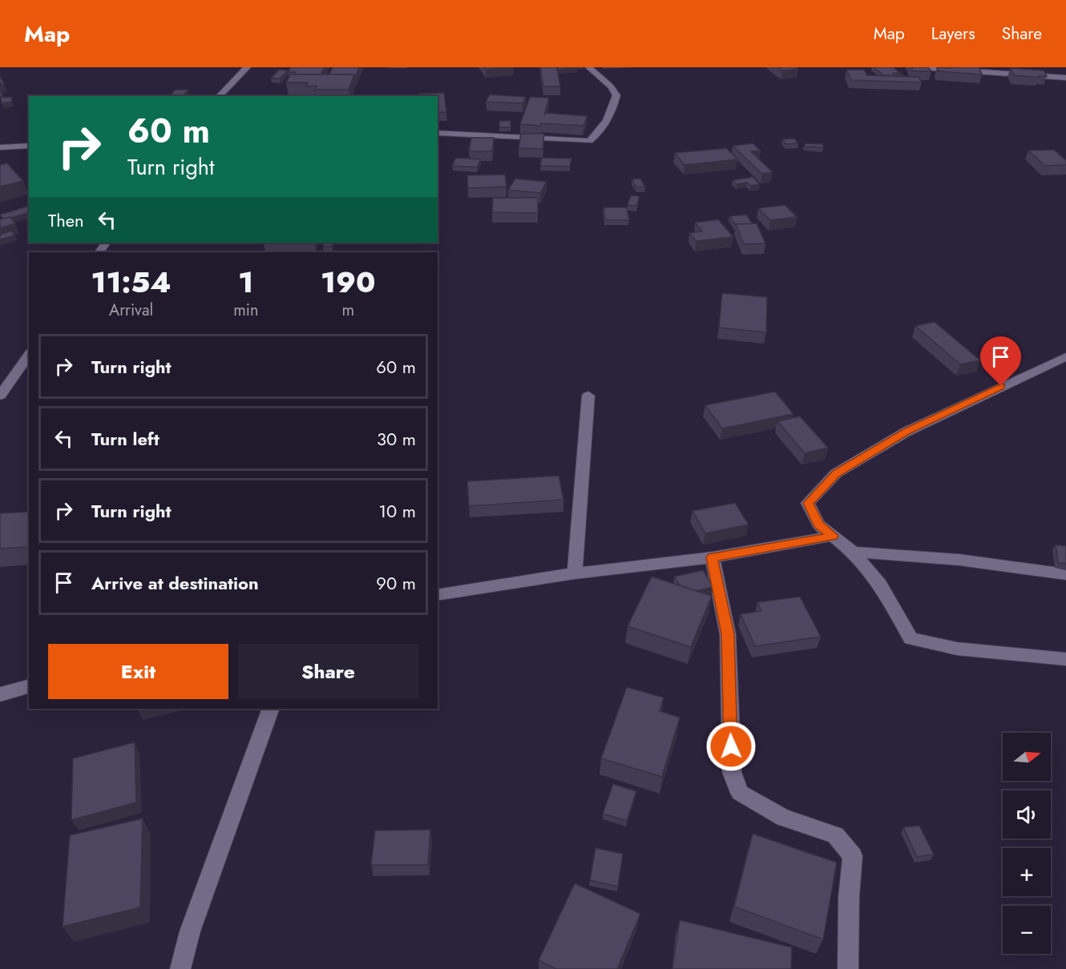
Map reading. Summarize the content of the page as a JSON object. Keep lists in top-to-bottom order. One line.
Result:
{"north":"right","page":{"header":"Map","nav":["Map","Layers","Share"],"turn":["60 m","Turn right"],"then":"Then","eta":["11:54","Arrival","1","min","190","m"],"list":[{"name":"Turn right","value":"60 m"},{"name":"Turn left","value":"30 m"},{"name":"Turn right","value":"10 m"},{"name":"Arrive at destination","value":"90 m"}],"buttons":["Exit","Share"],"map_buttons":["+","−"]}}
